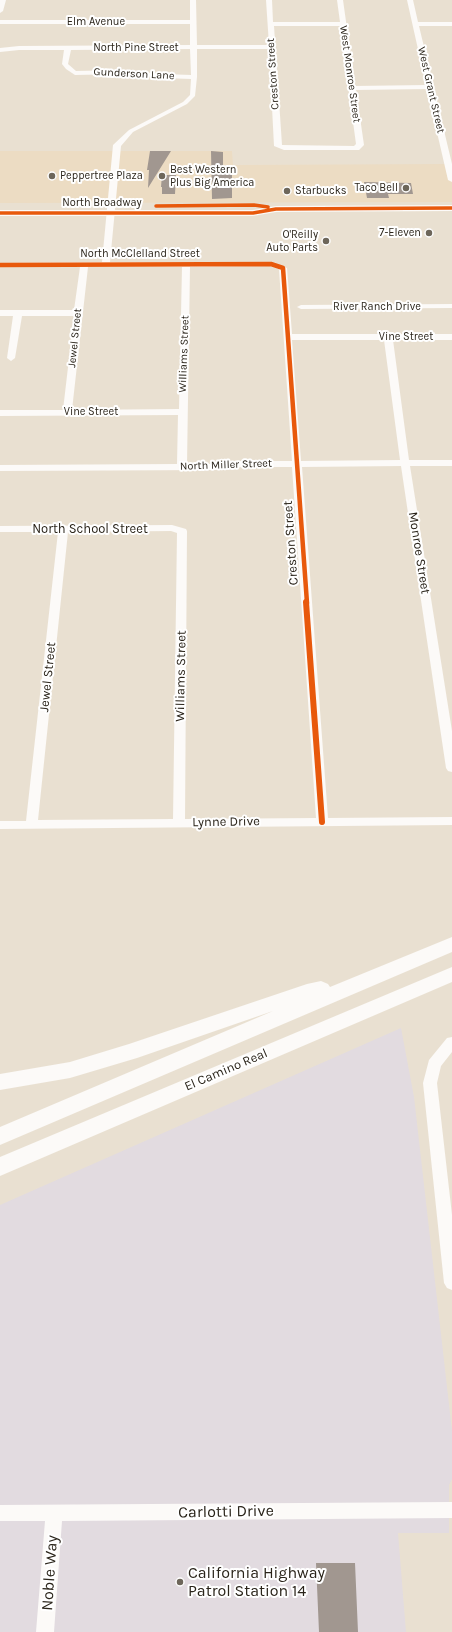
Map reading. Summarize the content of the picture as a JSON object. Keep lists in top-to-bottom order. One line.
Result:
{"streets":{"highway":["El Camino Real"],"main road":["North Broadway"],"street":["Elm Avenue","North Pine Street","Gunderson Lane","Creston Street","West Monroe Street","West Grant Street","North McClelland Street","River Ranch Drive","Vine Street","Jewel Street","Williams Street","North Miller Street","North School Street","Monroe Street","Lynne Drive","Carlotti Drive","Noble Way"]},"crossings":[["North Pine Street","Gunderson Lane"],["North Pine Street","Creston Street"],["Creston Street","West Monroe Street"],["Creston Street","North McClelland Street"],["Creston Street","Vine Street"],["Creston Street","North Miller Street"],["Creston Street","Lynne Drive"],["North McClelland Street","Jewel Street"],["North McClelland Street","Williams Street"],["Vine Street","Jewel Street"],["Vine Street","Williams Street"],["Vine Street","Monroe Street"],["Jewel Street","North School Street"],["Jewel Street","Lynne Drive"],["Williams Street","North Miller Street"],["Williams Street","North School Street"],["Williams Street","Lynne Drive"],["North Miller Street","Monroe Street"],["Carlotti Drive","Noble Way"]],"places":["Peppertree Plaza","Best Western Plus Big America","Taco Bell","Starbucks","7-Eleven","O'Reilly Auto Parts","California Highway Patrol Station 14"]}
